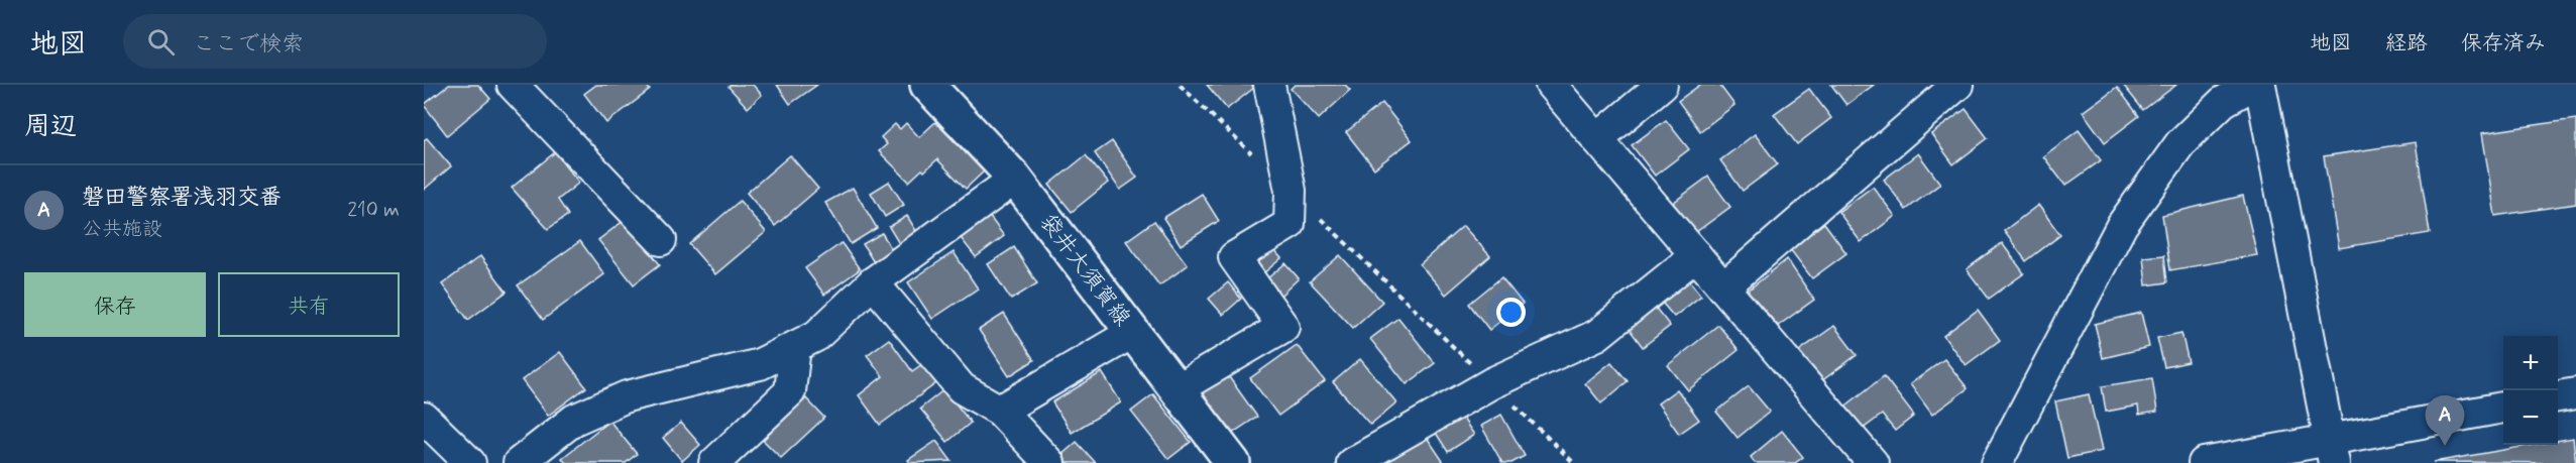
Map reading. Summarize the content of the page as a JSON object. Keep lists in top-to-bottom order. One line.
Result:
{"streets":{"main road":["袋井大須賀線"]},"page":{"header":"地図","search":"ここで検索","nav":["地図","経路","保存済み"],"heading":"周辺","list":[{"mark":"A","name":"磐田警察署浅羽交番","note":"公共施設","value":"210 m"}],"buttons":["保存","共有"],"map_buttons":["+","−"],"pins":"A"}}
